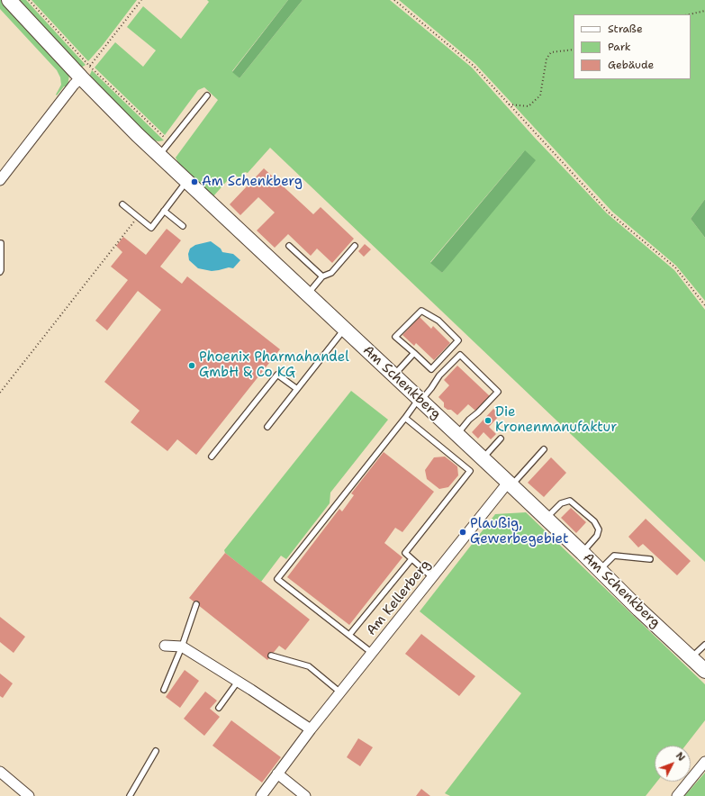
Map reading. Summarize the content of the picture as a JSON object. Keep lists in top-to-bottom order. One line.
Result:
{"streets":{"main road":["Am Schenkberg"],"street":["Am Kellerberg"]},"crossings":[["Am Schenkberg","Am Kellerberg"]],"places":["Am Schenkberg","Phoenix Pharmahandel GmbH & Co KG","Die Kronenmanufaktur","Plaußig, Gewerbegebiet"],"legend":["Straße","Park","Gebäude"],"north":"top right"}
